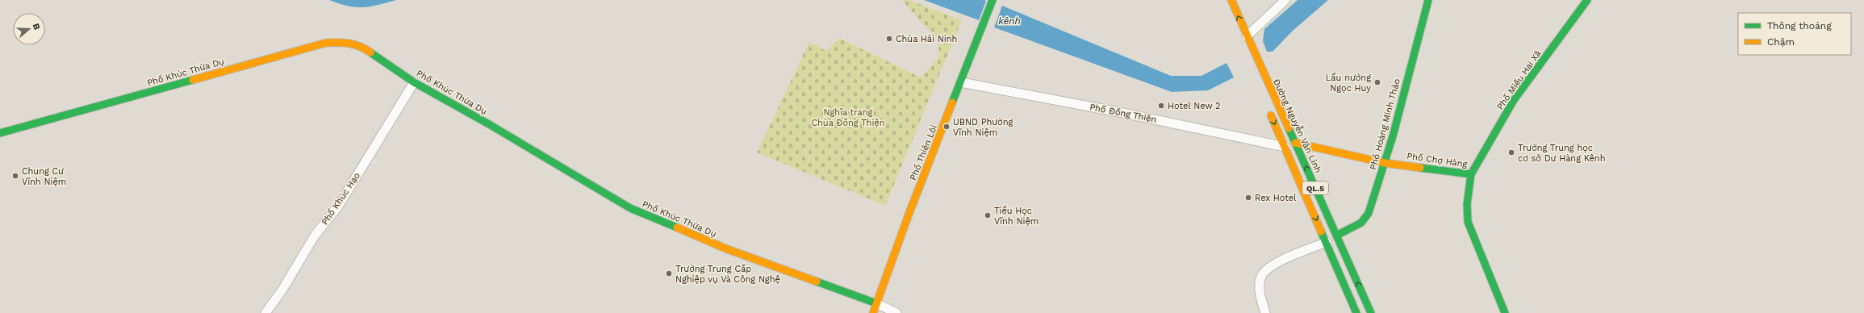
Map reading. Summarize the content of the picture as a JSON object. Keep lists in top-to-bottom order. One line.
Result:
{"streets":{"main road":["Phố Khúc Thừa Dụ","Phố Miếu Hai Xã","Phố Hoàng Minh Thảo","Đường Nguyễn Văn Linh","Phố Thiên Lôi","Phố Chợ Hàng","QL.5"],"street":["Phố Đồng Thiện","Phố Khúc Hạo"]},"crossings":[["Phố Khúc Thừa Dụ","Phố Thiên Lôi"],["Phố Khúc Thừa Dụ","Phố Khúc Hạo"],["Phố Miếu Hai Xã","Phố Chợ Hàng"],["Phố Đồng Thiện","Phố Thiên Lôi"],["Phố Đồng Thiện","QL.5"],["Phố Hoàng Minh Thảo","Đường Nguyễn Văn Linh"],["Phố Hoàng Minh Thảo","Phố Chợ Hàng"],["Đường Nguyễn Văn Linh","Phố Chợ Hàng"]],"water":["kênh"],"parks":["Nghĩa trang Chùa Đồng Thiện"],"places":["Chùa Hải Ninh","Lẩu nướng Ngọc Huy","Hotel New 2","UBND Phường Vĩnh Niệm","Trường Trung học cơ sở Dư Hàng Kênh","Chung Cư Vĩnh Niệm","Rex Hotel","Tiểu Học Vĩnh Niệm","Trường Trung Cấp Nghiệp vụ Và Công Nghệ"],"legend":["Thông thoáng","Chậm"],"north":"right"}
